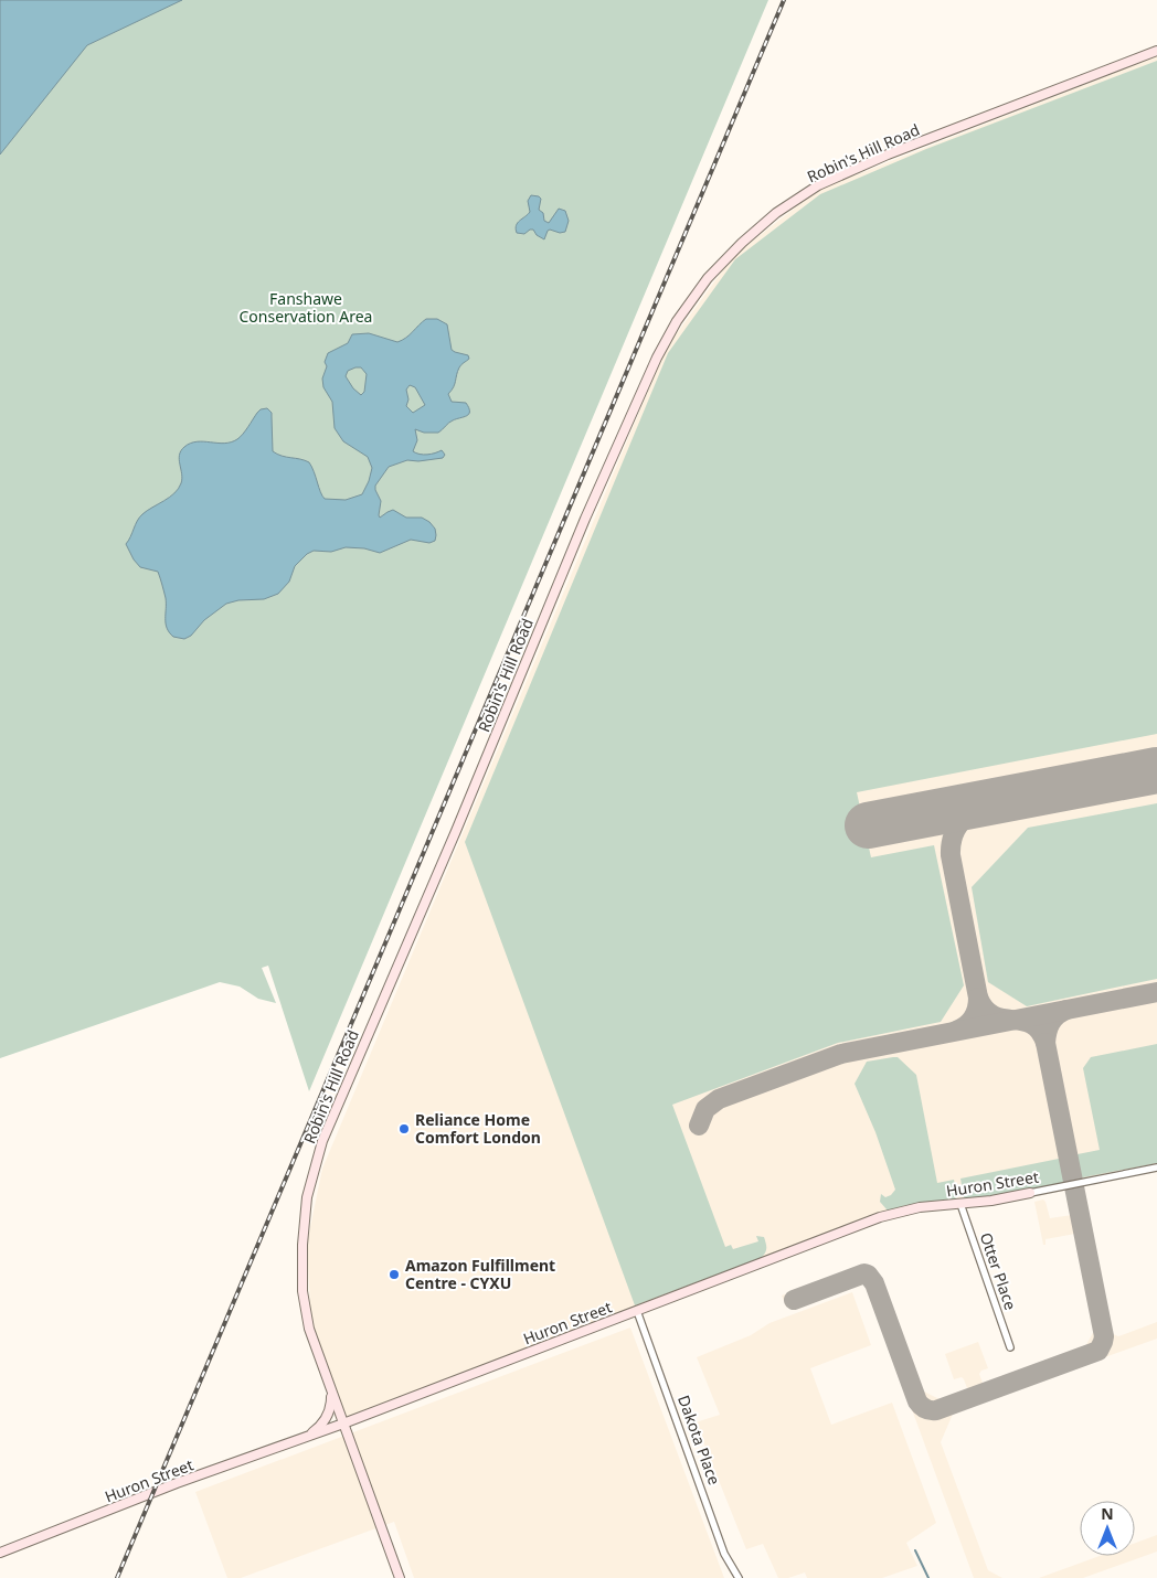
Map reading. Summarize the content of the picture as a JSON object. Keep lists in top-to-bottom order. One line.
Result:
{"streets":{"main road":["Robin's Hill Road","Huron Street"],"street":["Otter Place","Dakota Place"]},"crossings":[["Robin's Hill Road","Huron Street"],["Huron Street","Otter Place"],["Huron Street","Dakota Place"]],"parks":["Fanshawe Conservation Area"],"places":["Reliance Home Comfort London","Amazon Fulfillment Centre - CYXU"],"north":"top"}
